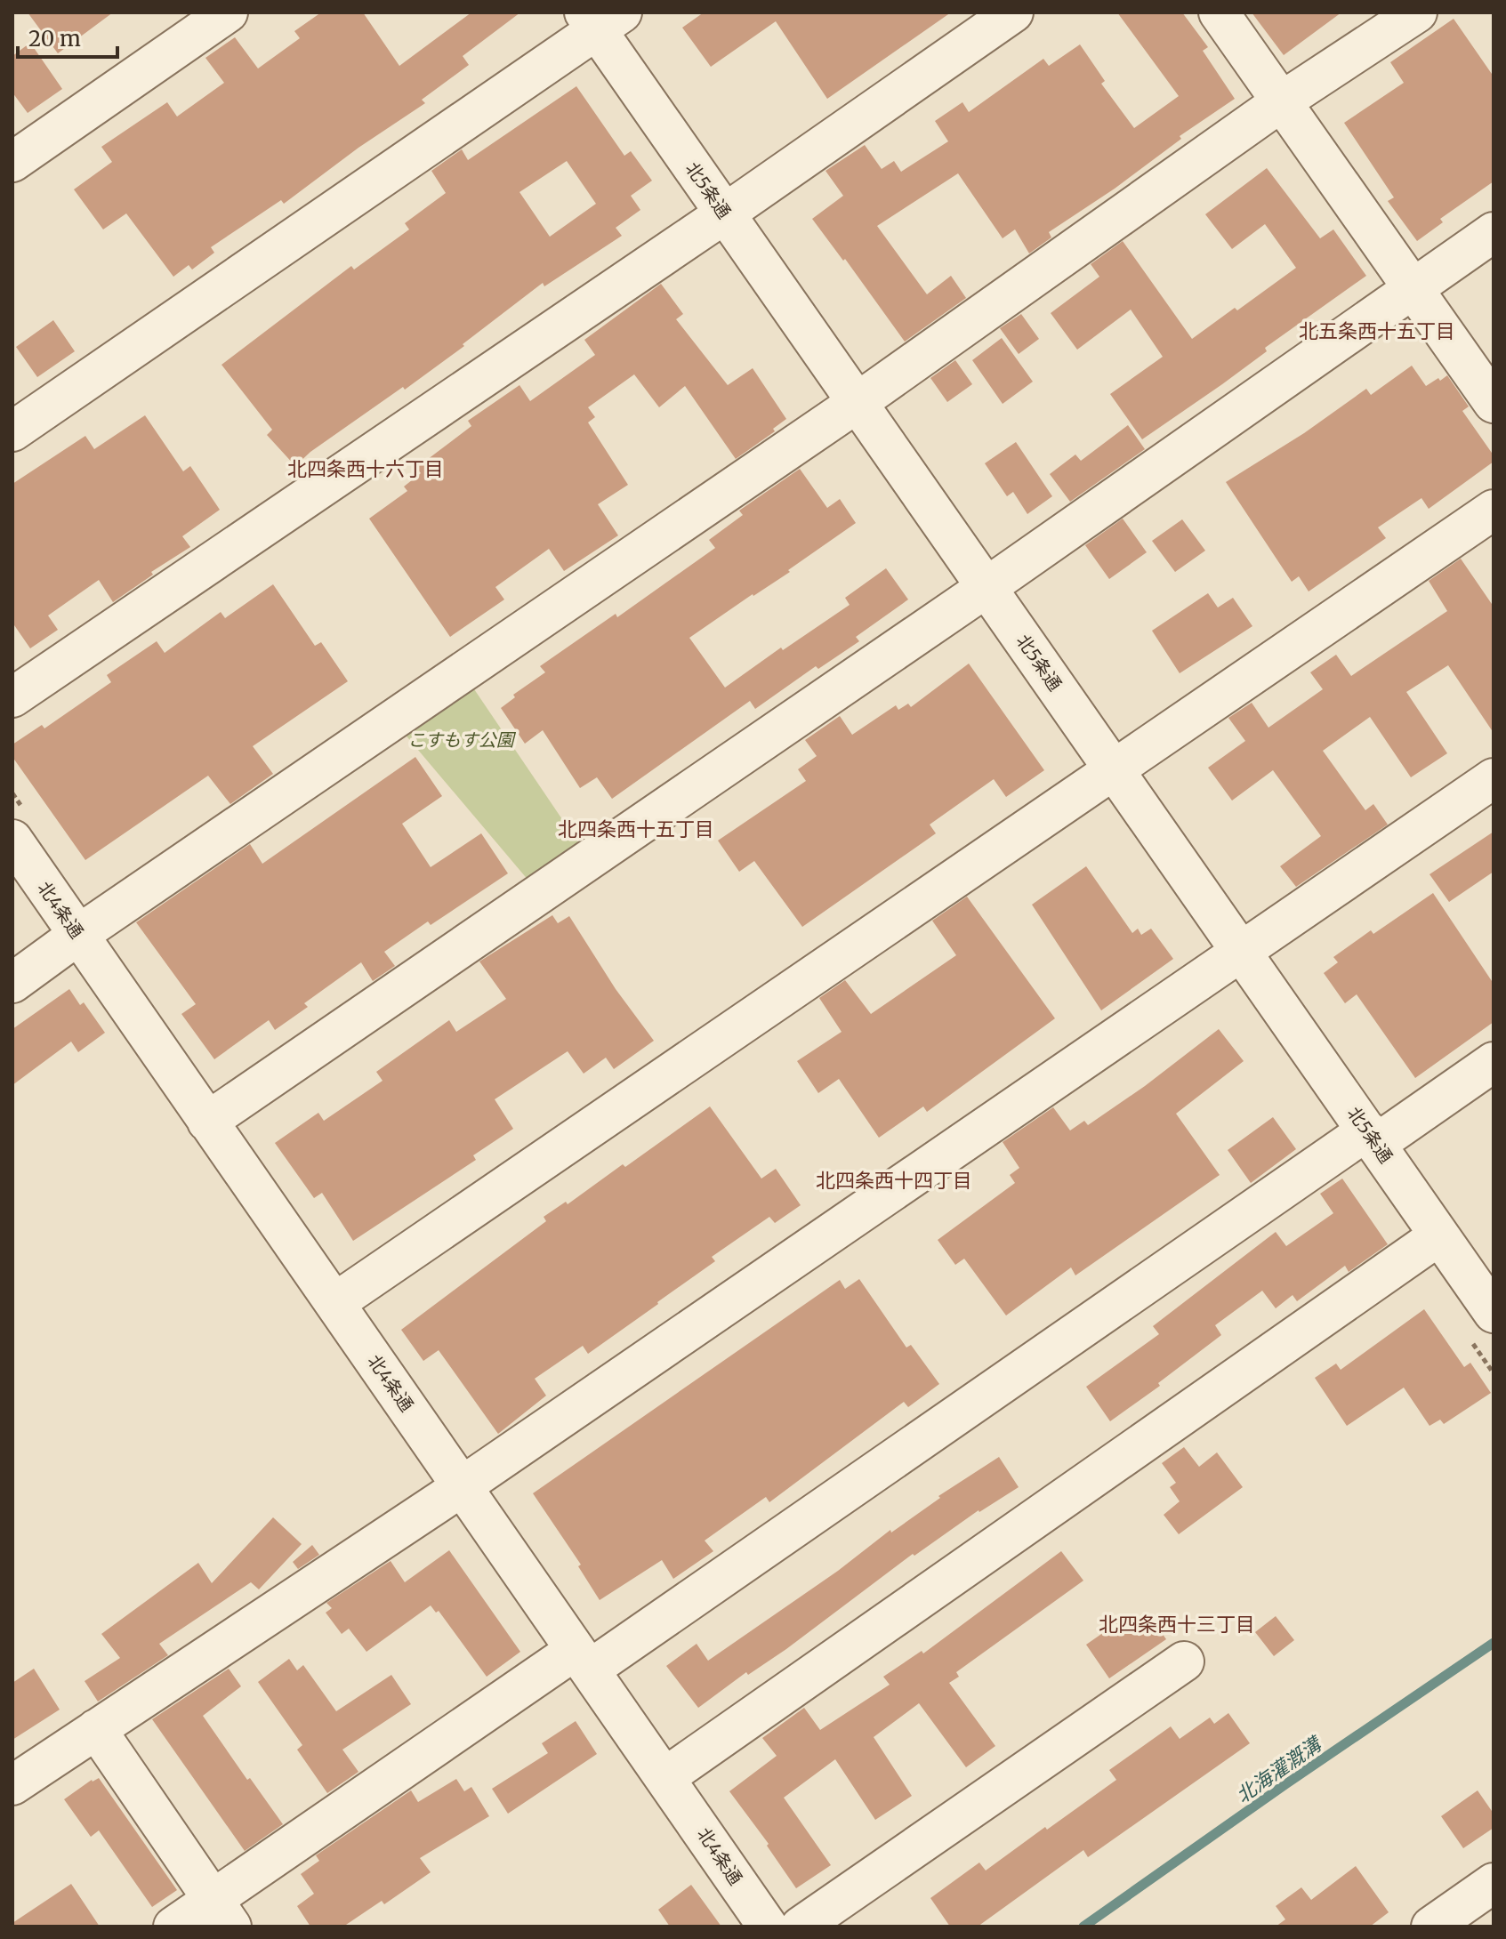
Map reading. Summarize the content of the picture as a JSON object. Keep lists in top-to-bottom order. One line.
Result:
{"streets":{"street":["北5条通","北4条通"]},"districts":["北五条西十五丁目","北四条西十六丁目","北四条西十五丁目","北四条西十四丁目","北四条西十三丁目"],"water":["北海灌漑溝"],"parks":["こすもす公園"],"scale_bar":"20 m"}
